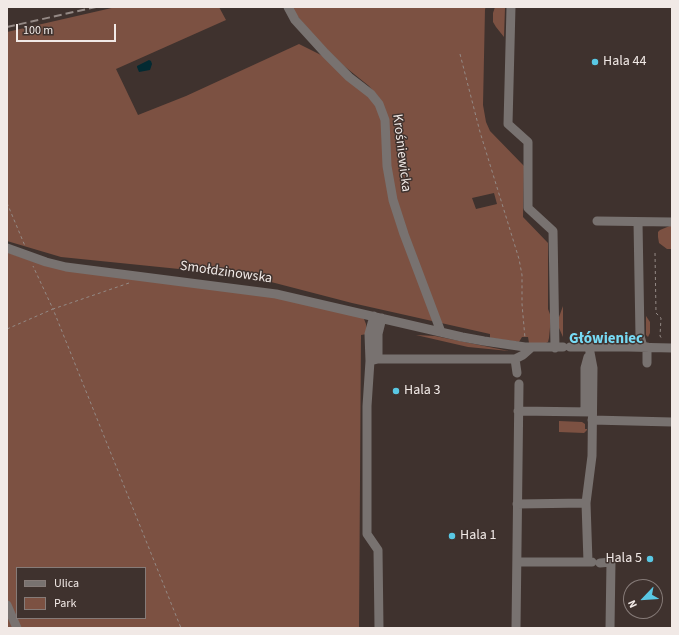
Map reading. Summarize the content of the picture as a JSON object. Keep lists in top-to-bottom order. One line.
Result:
{"streets":{"street":["Krośniewicka","Smołdzinowska"]},"crossings":[["Krośniewicka","Smołdzinowska"]],"districts":["Główieniec"],"places":["Hala 44","Hala 3","Hala 1","Hala 5"],"legend":["Ulica","Park"],"scale_bar":"100 m","north":"bottom left"}
